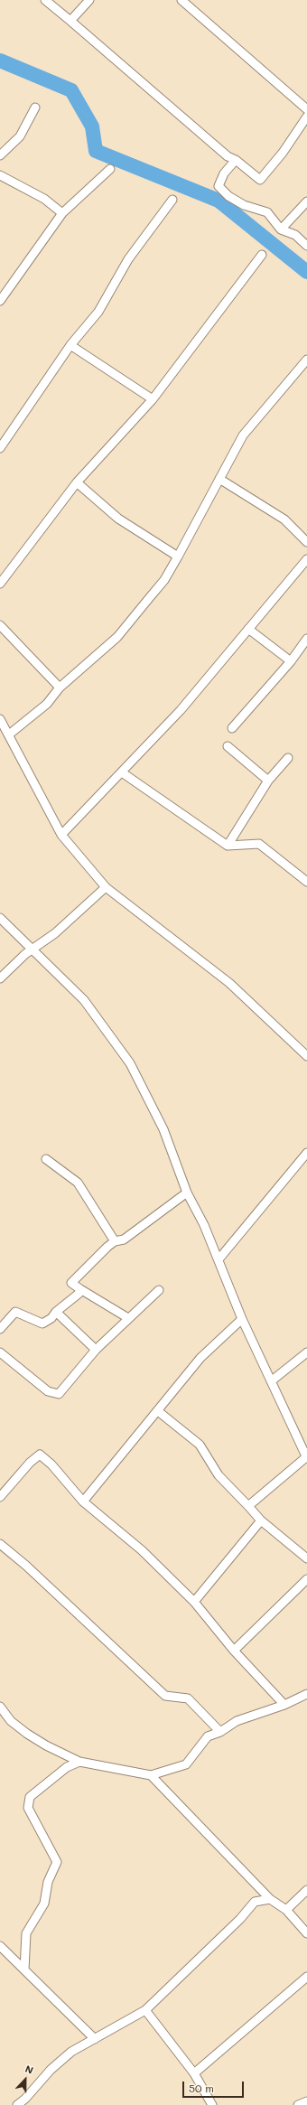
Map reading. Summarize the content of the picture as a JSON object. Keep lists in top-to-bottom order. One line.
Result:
{"scale_bar":"50 m","north":"top"}
